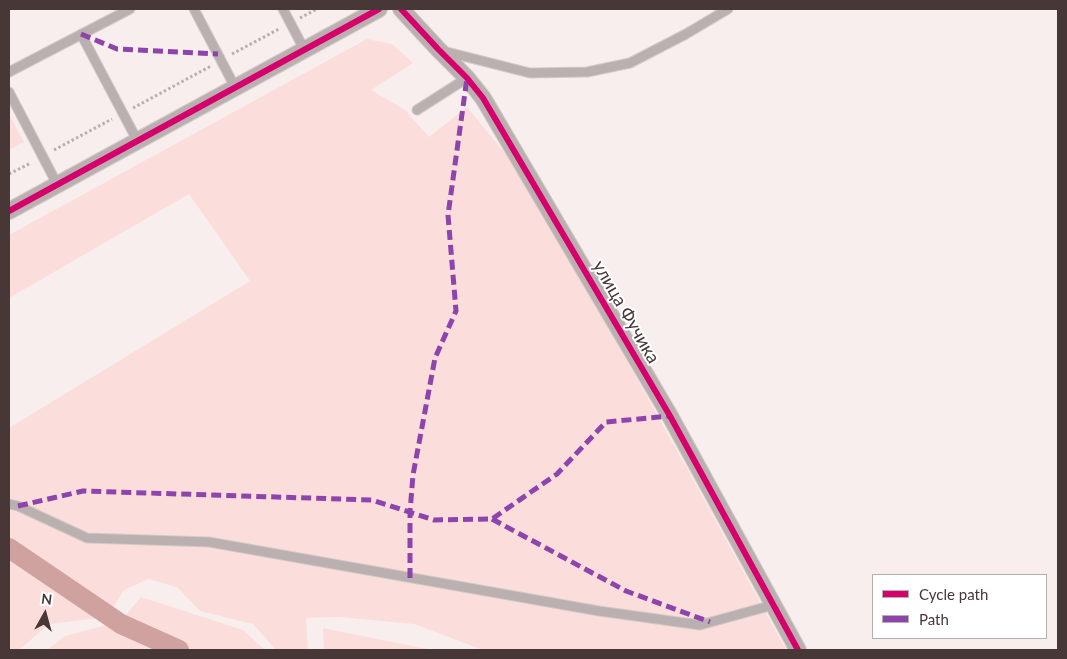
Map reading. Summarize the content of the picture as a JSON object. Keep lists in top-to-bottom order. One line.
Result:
{"streets":{"street":["улица Фучика"]},"legend":["Cycle path","Path"],"north":"top"}
